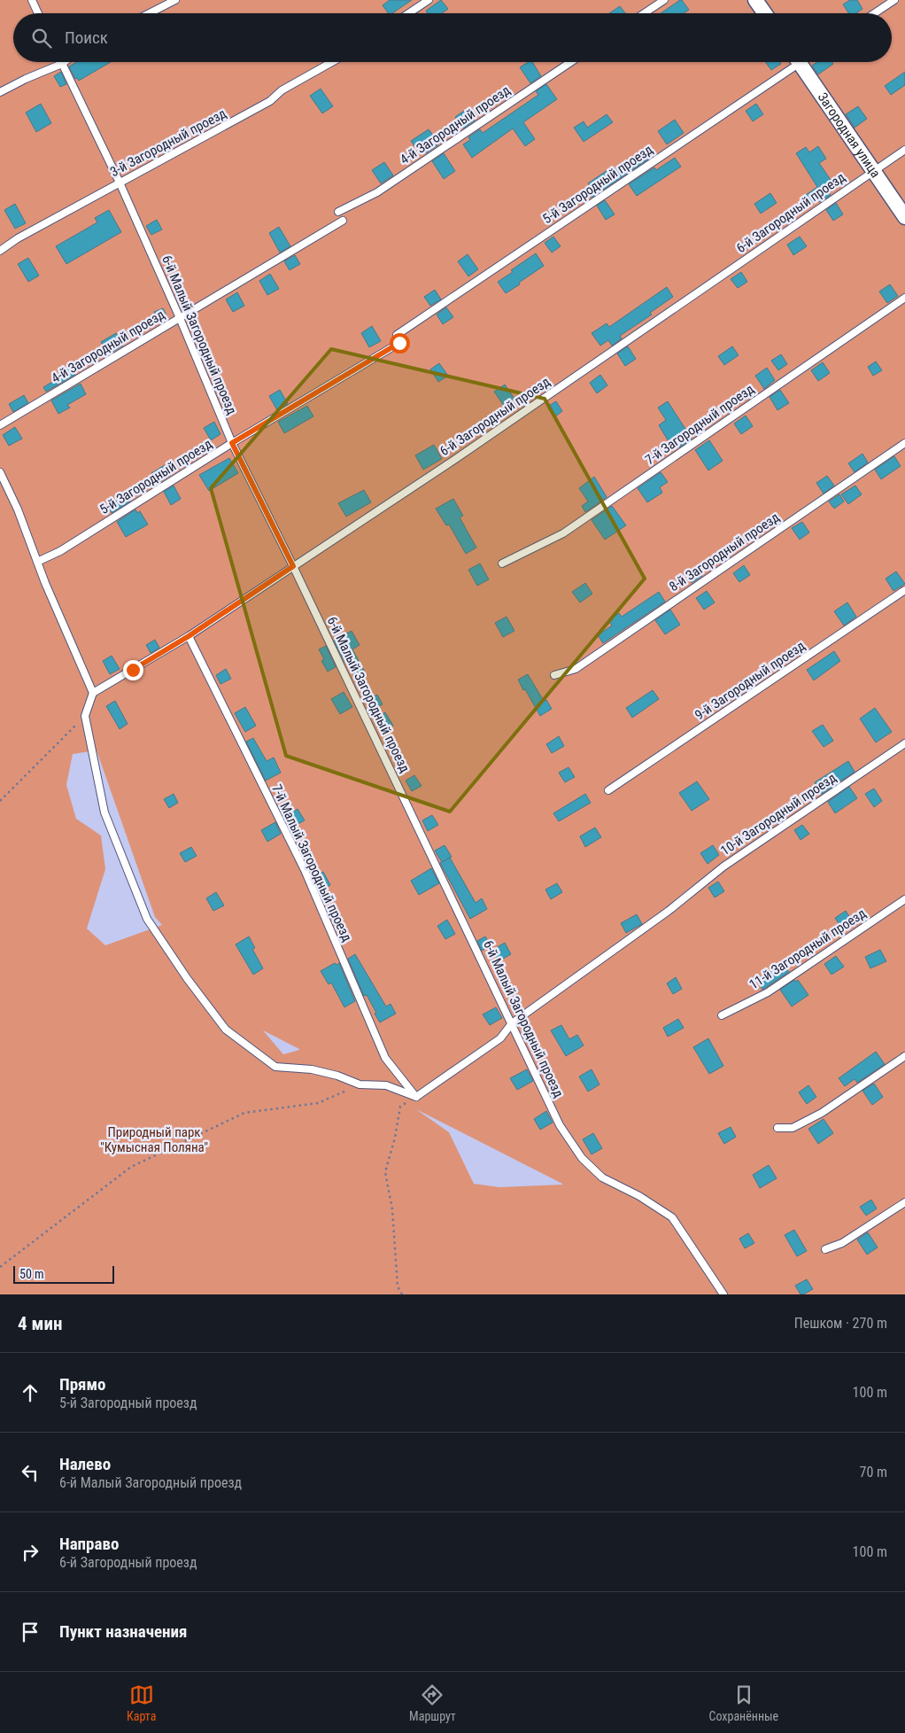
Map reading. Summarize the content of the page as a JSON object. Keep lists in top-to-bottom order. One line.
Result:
{"streets":{"street":["Загородная улица"],"lane":["4-й Загородный проезд","3-й Загородный проезд","5-й Загородный проезд","6-й Загородный проезд","6-й Малый Загородный проезд","7-й Загородный проезд","8-й Загородный проезд","9-й Загородный проезд","10-й Загородный проезд","7-й Малый Загородный проезд","11-й Загородный проезд"]},"crossings":[["4-й Загородный проезд","6-й Малый Загородный проезд"],["Загородная улица","6-й Загородный проезд"],["3-й Загородный проезд","6-й Малый Загородный проезд"],["5-й Загородный проезд","6-й Малый Загородный проезд"],["6-й Загородный проезд","6-й Малый Загородный проезд"],["6-й Загородный проезд","7-й Малый Загородный проезд"],["6-й Малый Загородный проезд","10-й Загородный проезд"],["10-й Загородный проезд","7-й Малый Загородный проезд"]],"parks":["Природный парк \"Кумысная Поляна\""],"scale_bar":"50 m","page":{"search":"Поиск","scale":"50 m","heading":["4 мин","Пешком · 270 m"],"list":[["Прямо","5-й Загородный проезд","100 m"],["Налево","6-й Малый Загородный проезд","70 m"],["Направо","6-й Загородный проезд","100 m"],"Пункт назначения"],"nav":["Карта","Маршрут","Сохранённые"]}}
